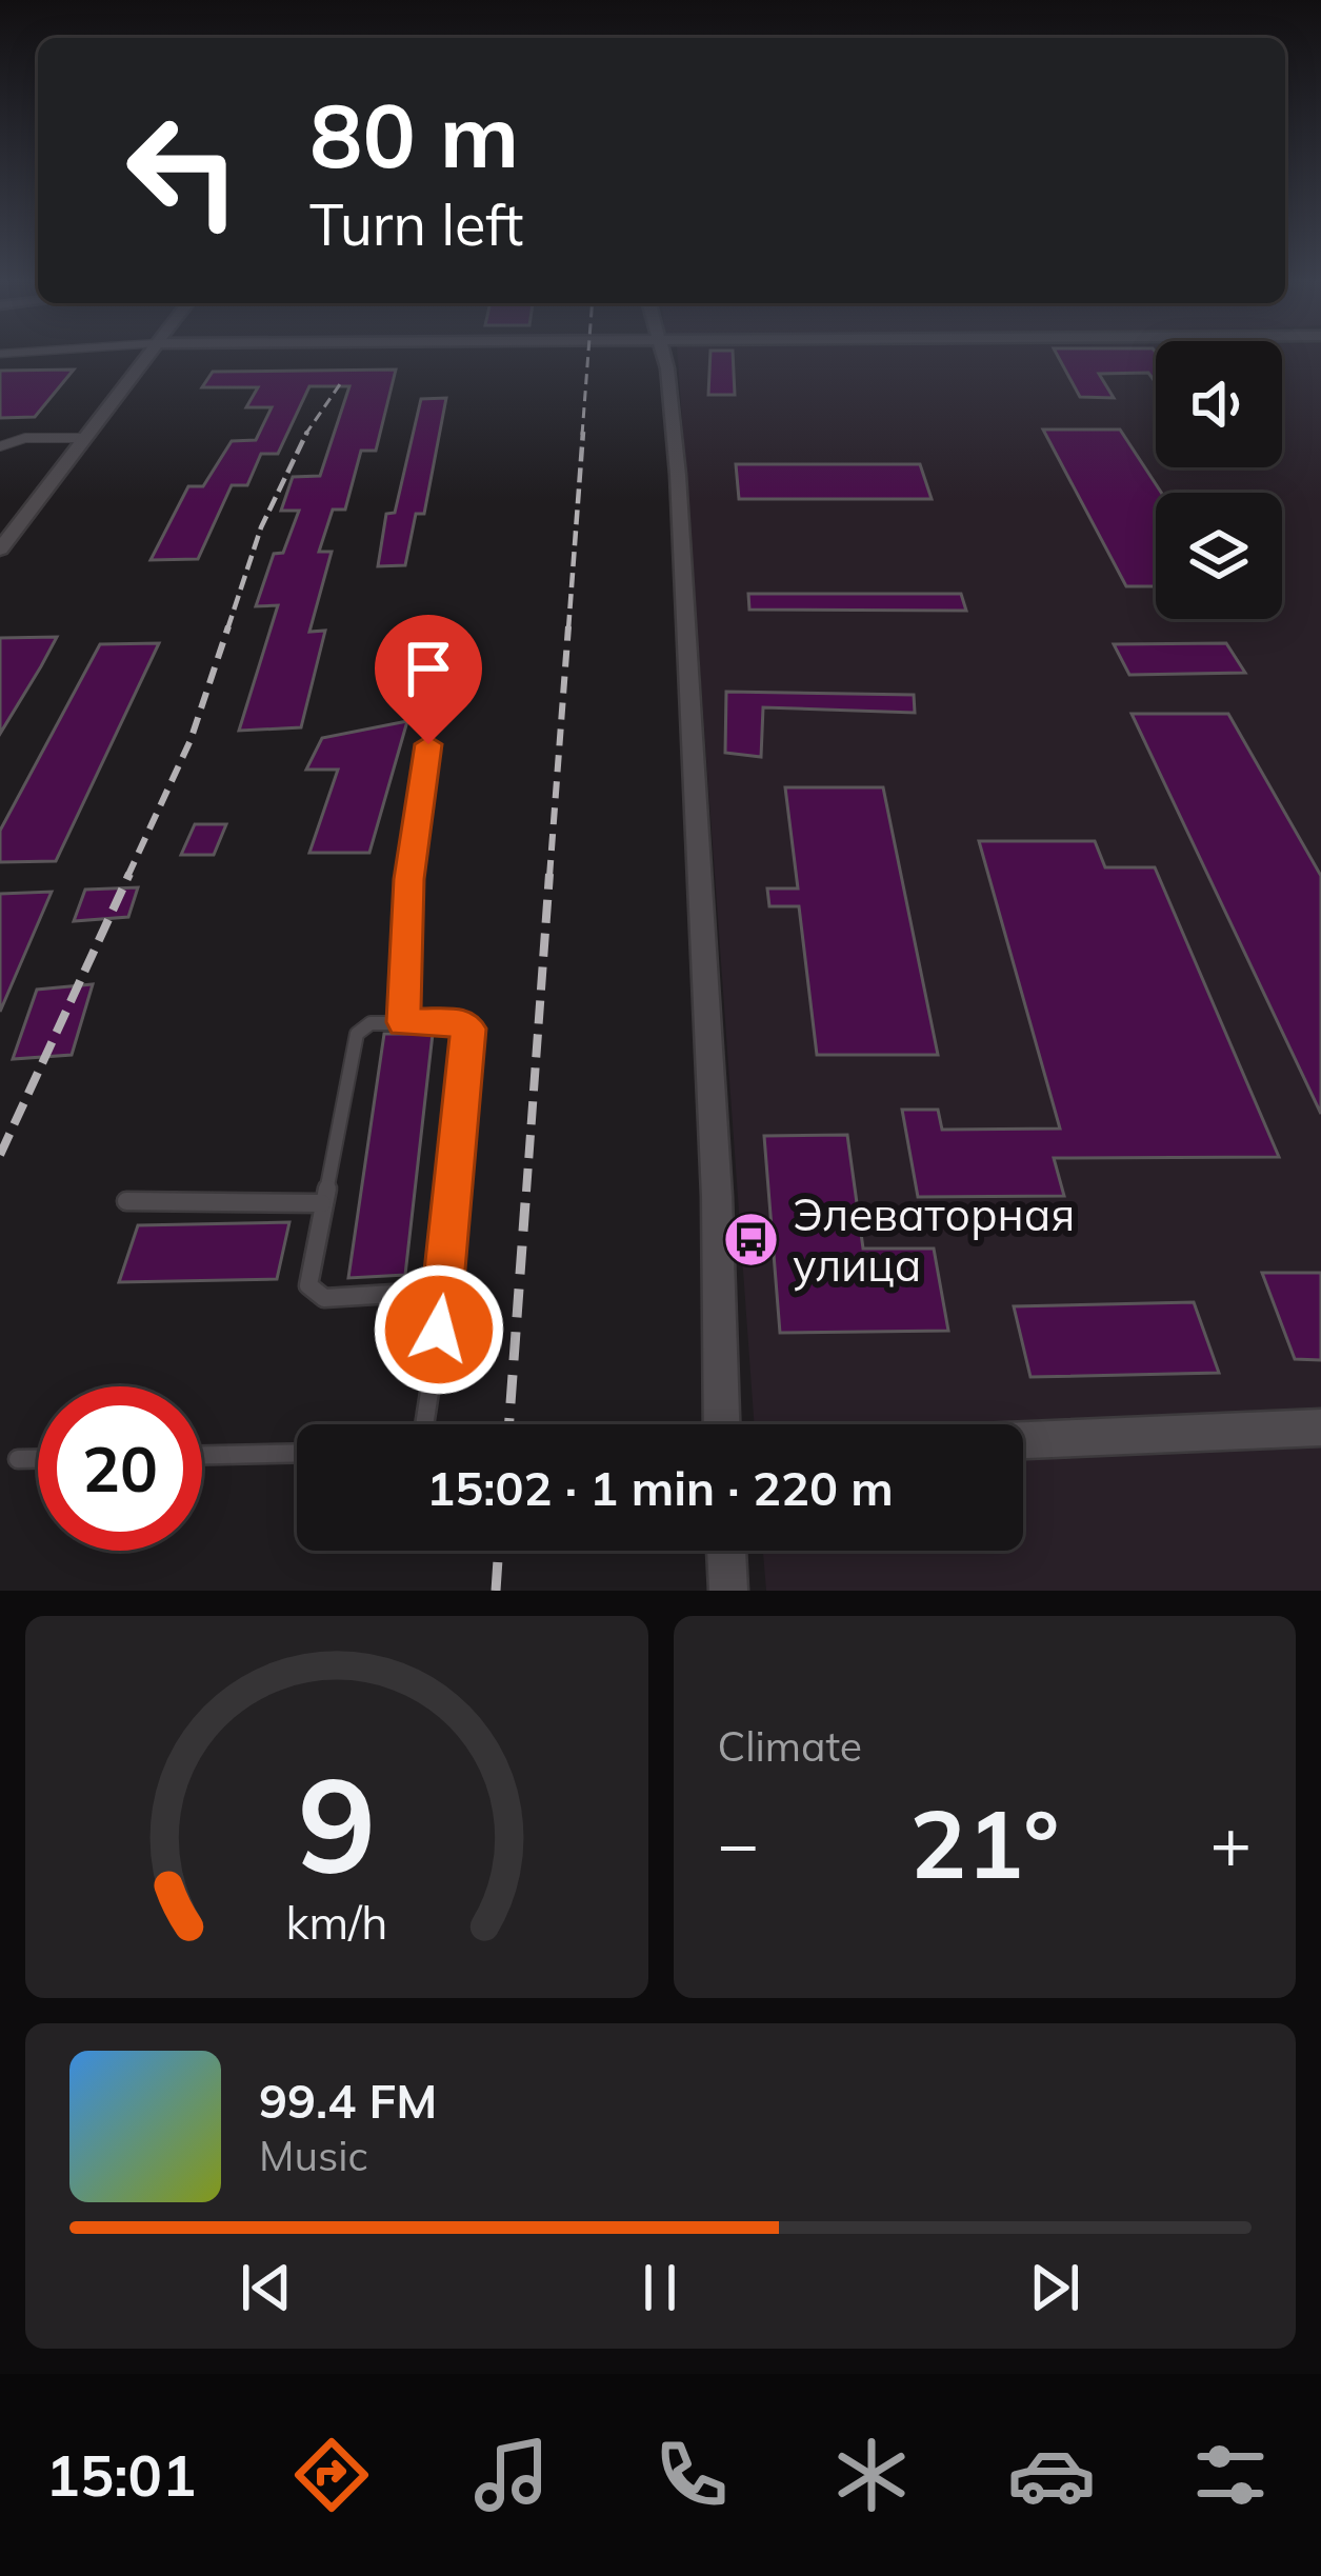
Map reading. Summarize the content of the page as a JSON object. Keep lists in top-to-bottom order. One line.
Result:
{"places":{"bus stop":["Элеваторная улица"]},"page":{"turn":["80 m","Turn left"],"limit":"20","trip":"15:02 · 1 min · 220 m","tile":"Climate","heat":["−","21°","+"],"song":["99.4 FM","Music"],"tabs":"15:01","gauge":["9","km/h"]}}
